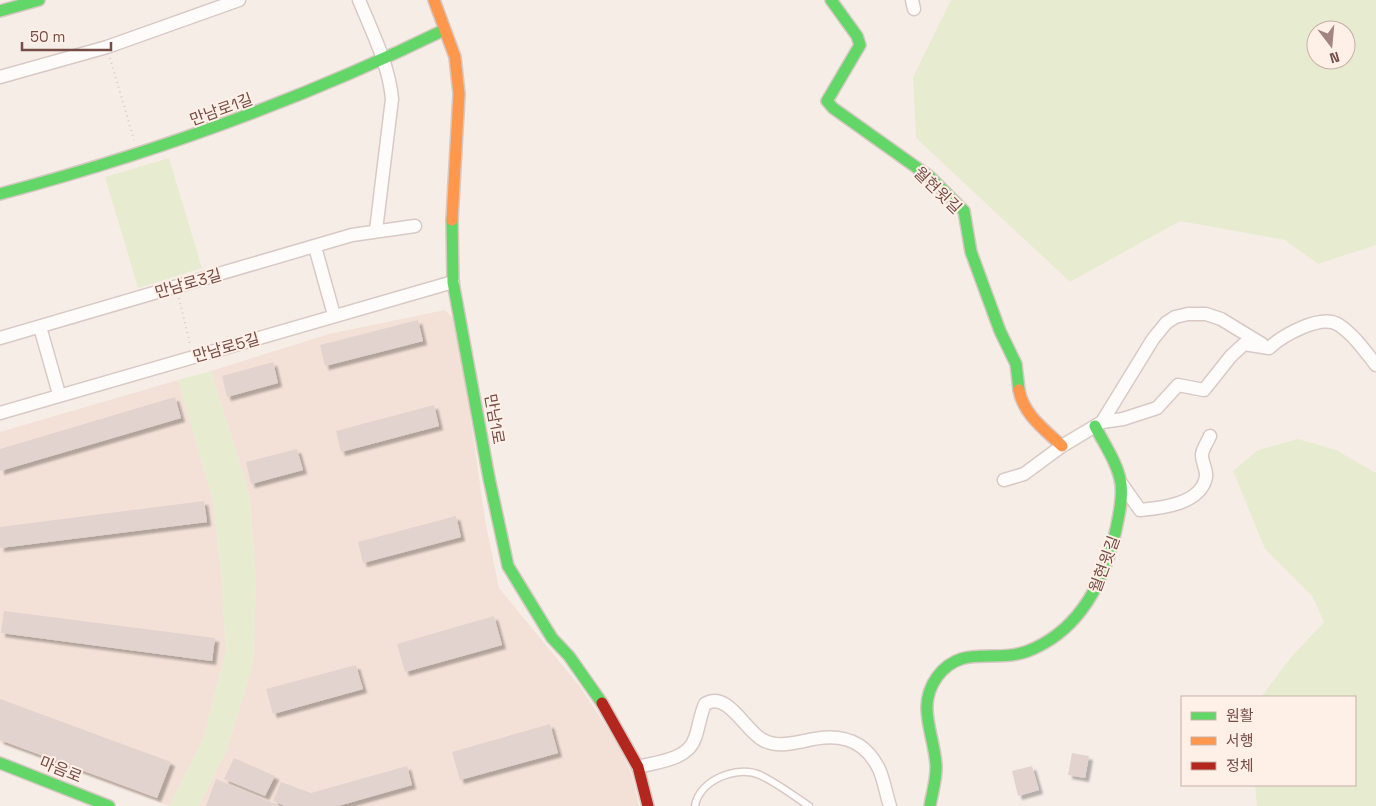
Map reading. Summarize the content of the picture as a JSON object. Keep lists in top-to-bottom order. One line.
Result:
{"streets":{"street":["만남로1길","월현윗길","만남로3길","만남로5길","만남1로","마음로"]},"crossings":[["만남로1길","만남1로"],["만남로5길","만남1로"]],"legend":["원활","서행","정체"],"scale_bar":"50 m","north":"bottom"}
